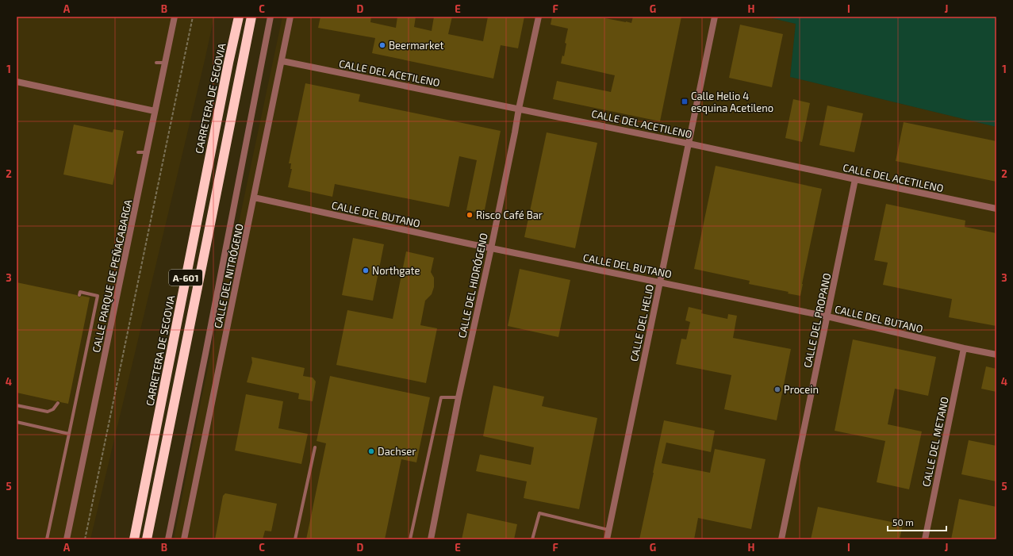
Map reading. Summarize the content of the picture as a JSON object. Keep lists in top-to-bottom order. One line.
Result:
{"streets":{"highway":["CARRETERA DE SEGOVIA","A-601"],"street":["CALLE DEL ACETILENO","CALLE DEL BUTANO","CALLE PARQUE DE PEÑACABARGA","CALLE DEL NITRÓGENO","CALLE DEL HIDRÓGENO","CALLE DEL PROPANO","CALLE DEL HELIO","CALLE DEL METANO"]},"crossings":[["CALLE DEL ACETILENO","CALLE DEL NITRÓGENO"],["CALLE DEL ACETILENO","CALLE DEL HIDRÓGENO"],["CALLE DEL ACETILENO","CALLE DEL PROPANO"],["CALLE DEL ACETILENO","CALLE DEL HELIO"],["CALLE DEL BUTANO","CALLE DEL NITRÓGENO"],["CALLE DEL BUTANO","CALLE DEL HIDRÓGENO"],["CALLE DEL BUTANO","CALLE DEL PROPANO"],["CALLE DEL BUTANO","CALLE DEL HELIO"],["CALLE DEL BUTANO","CALLE DEL METANO"]],"places":{"other":["Beermarket","Risco Café Bar","Northgate","Procein","Dachser"],"transit":["Calle Helio 4 esquina Acetileno"]},"scale_bar":"50 m","grid":{"columns":["A","B","C","D","E","F","G","H","I","J"],"rows":["1","2","3","4","5"]}}
